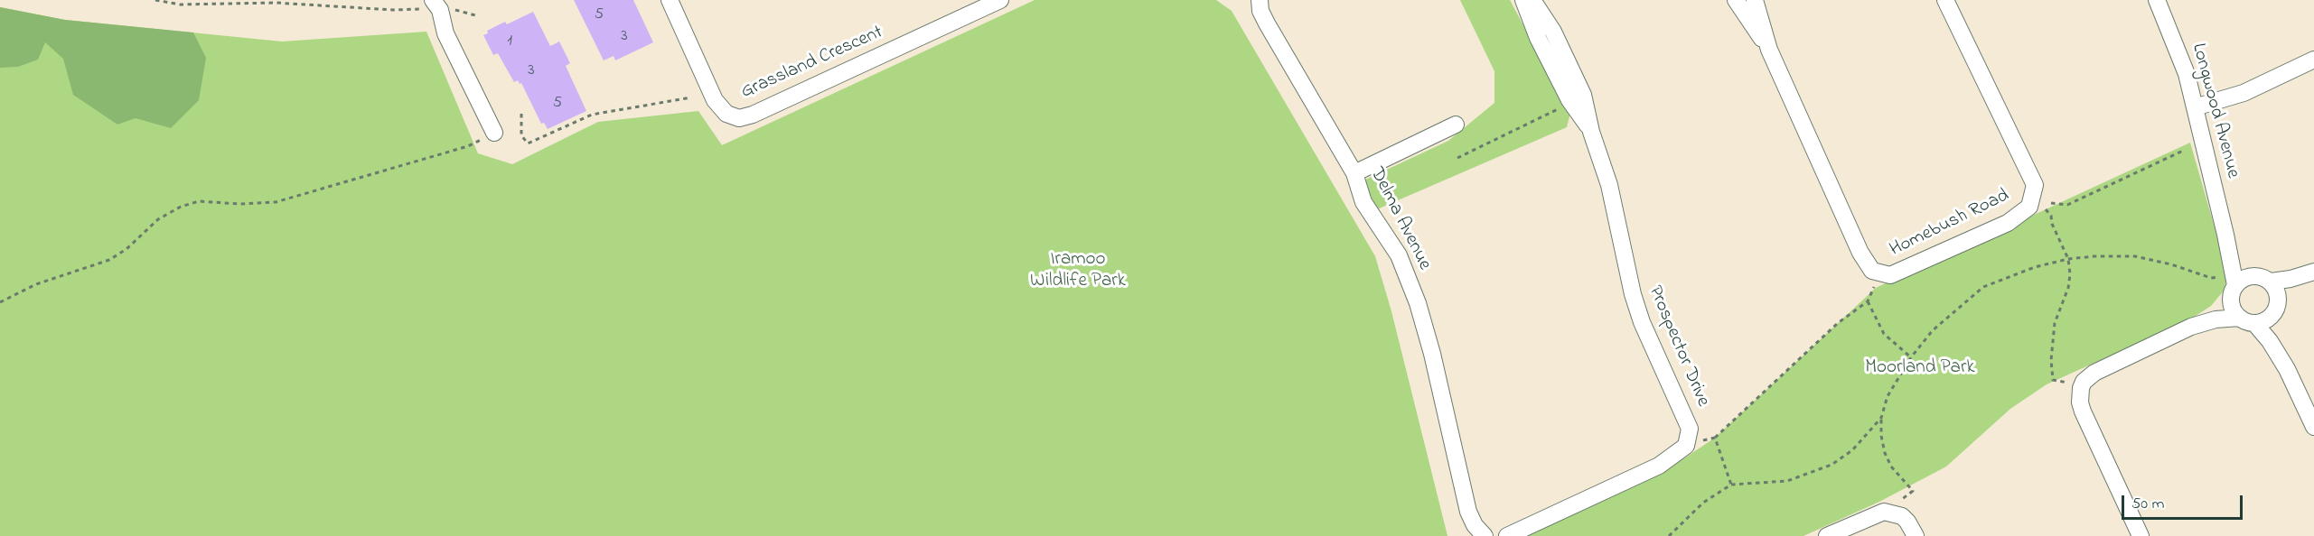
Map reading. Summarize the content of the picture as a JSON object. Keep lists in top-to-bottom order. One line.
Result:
{"streets":{"street":["Grassland Crescent","Longwood Avenue","Delma Avenue","Homebush Road","Prospector Drive"]},"parks":["Iramoo Wildlife Park","Moorland Park"],"house_numbers":["5","3","1","3","5"],"scale_bar":"50 m"}
